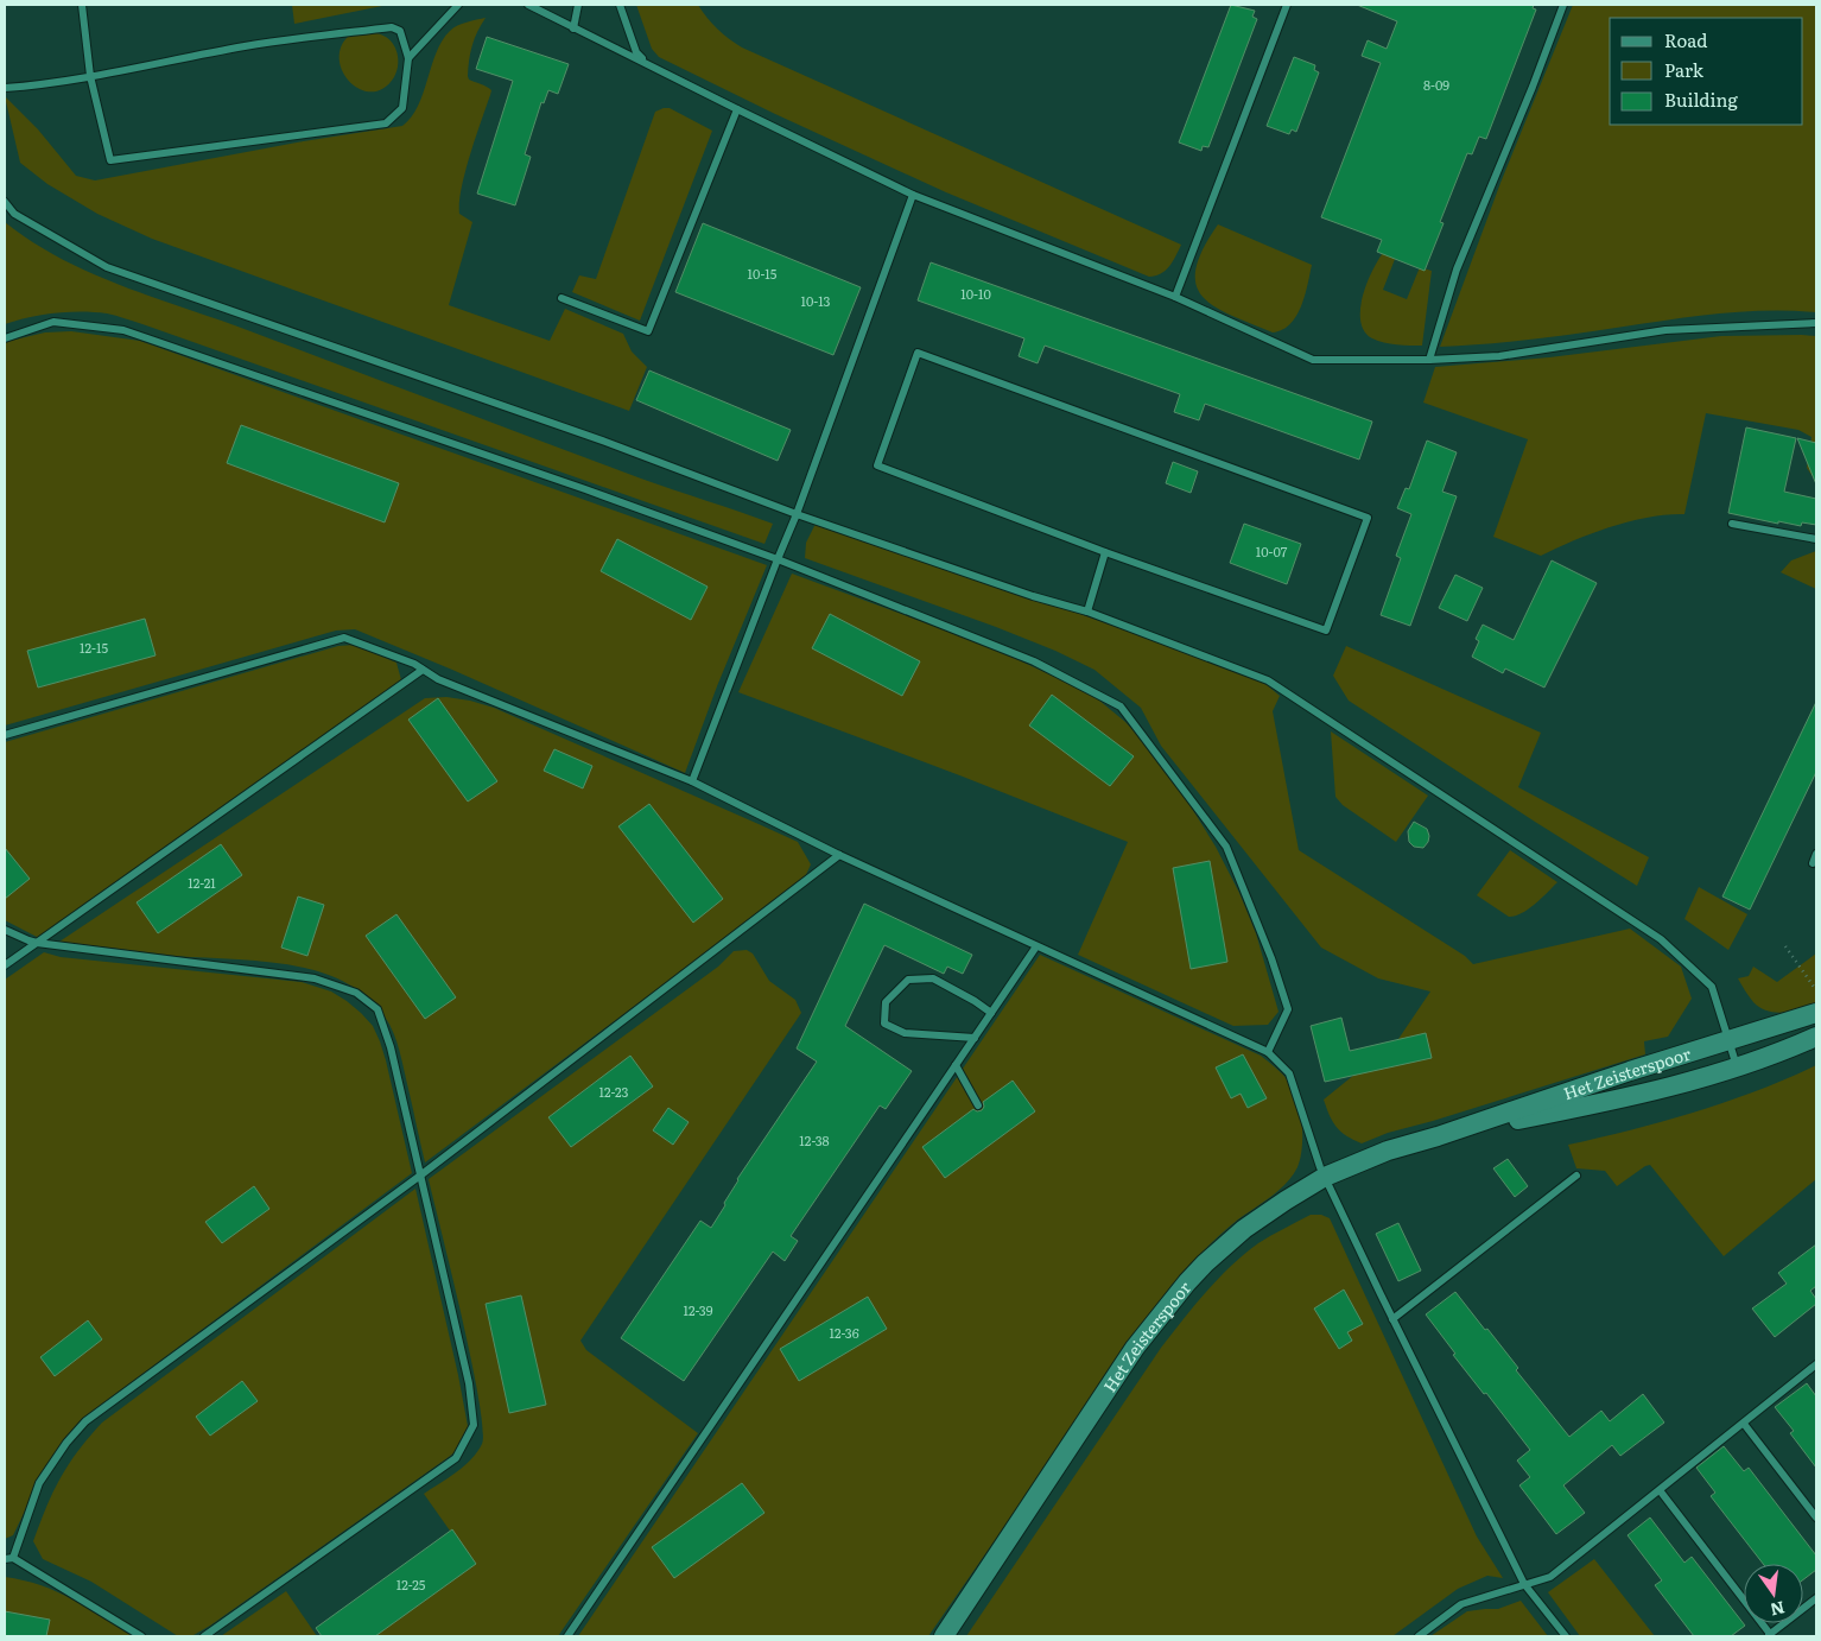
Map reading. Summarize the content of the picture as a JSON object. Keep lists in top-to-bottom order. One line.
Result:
{"streets":{"street":["Het Zeisterspoor"]},"house_numbers":["8-09","10-15","10-10","10-13","10-07","12-15","12-21","12-23","12-38","12-39","12-36","12-25"],"legend":["Road","Park","Building"],"north":"bottom"}
